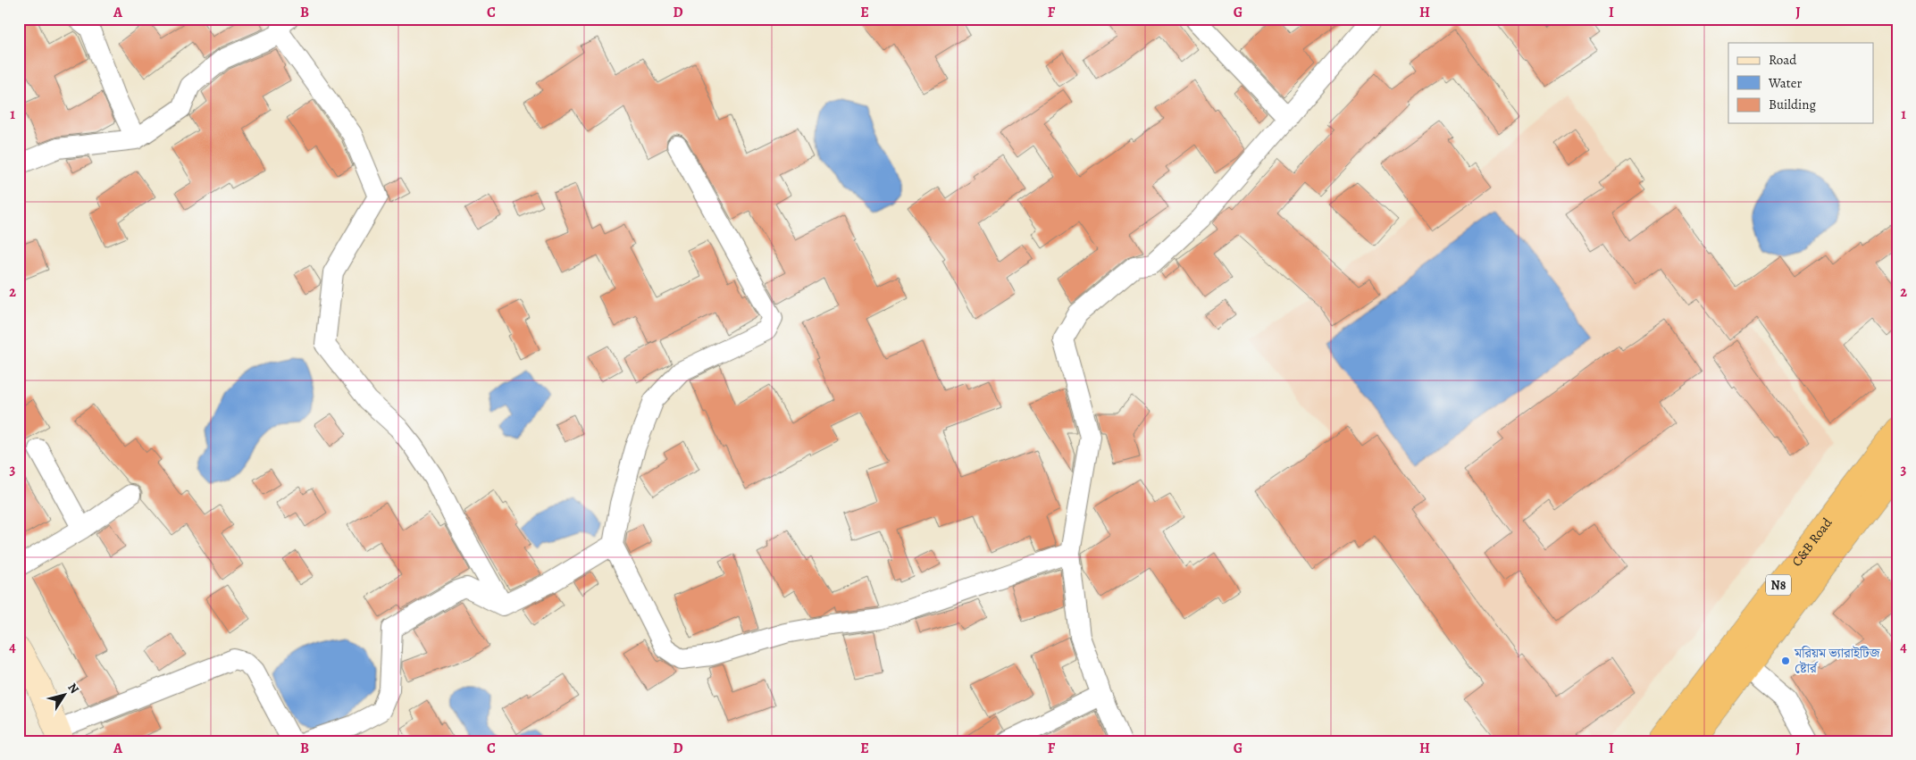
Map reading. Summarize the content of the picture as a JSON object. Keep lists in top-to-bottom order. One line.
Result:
{"streets":{"highway":["C&B Road","N8"]},"places":["মরিয়ম ভ্যারাইটিজ ষ্টোর্র"],"legend":["Road","Water","Building"],"north":"top right","grid":{"columns":["A","B","C","D","E","F","G","H","I","J"],"rows":["1","2","3","4"]}}
